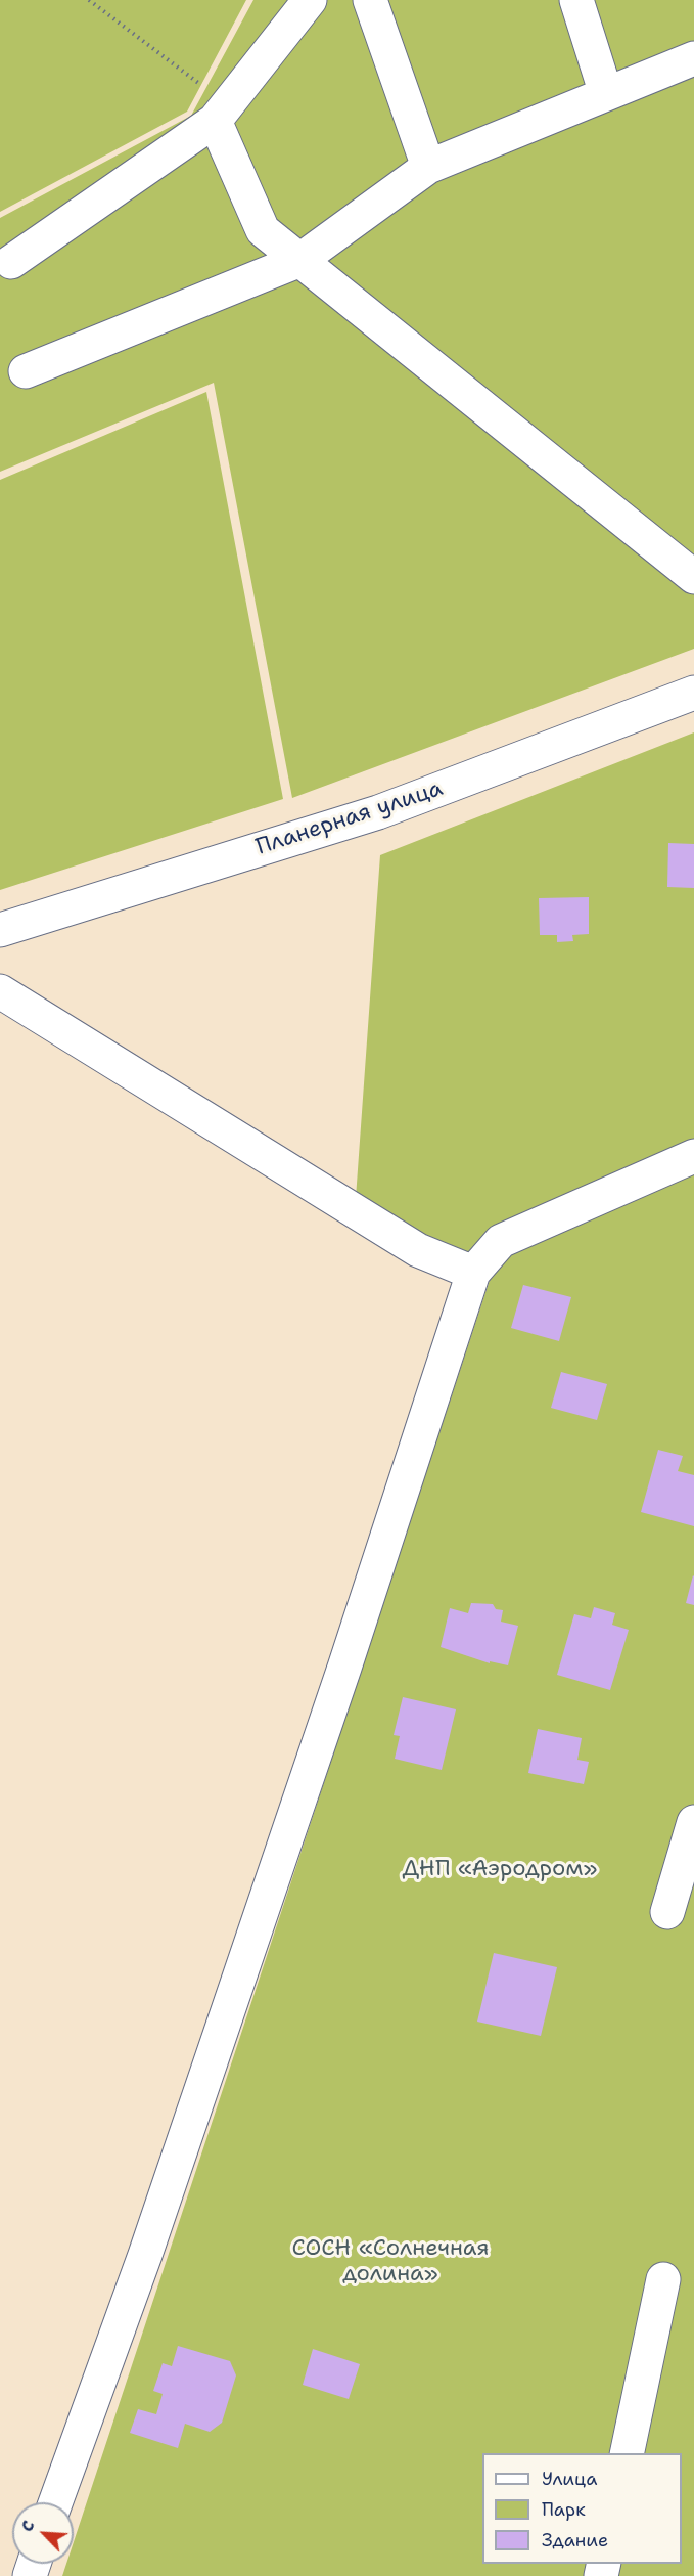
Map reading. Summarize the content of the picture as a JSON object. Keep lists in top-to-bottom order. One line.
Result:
{"streets":{"street":["Планерная улица"]},"parks":["ДНП «Аэродром»","СОСН «Солнечная долина»"],"legend":["Улица","Парк","Здание"],"north":"top left"}
